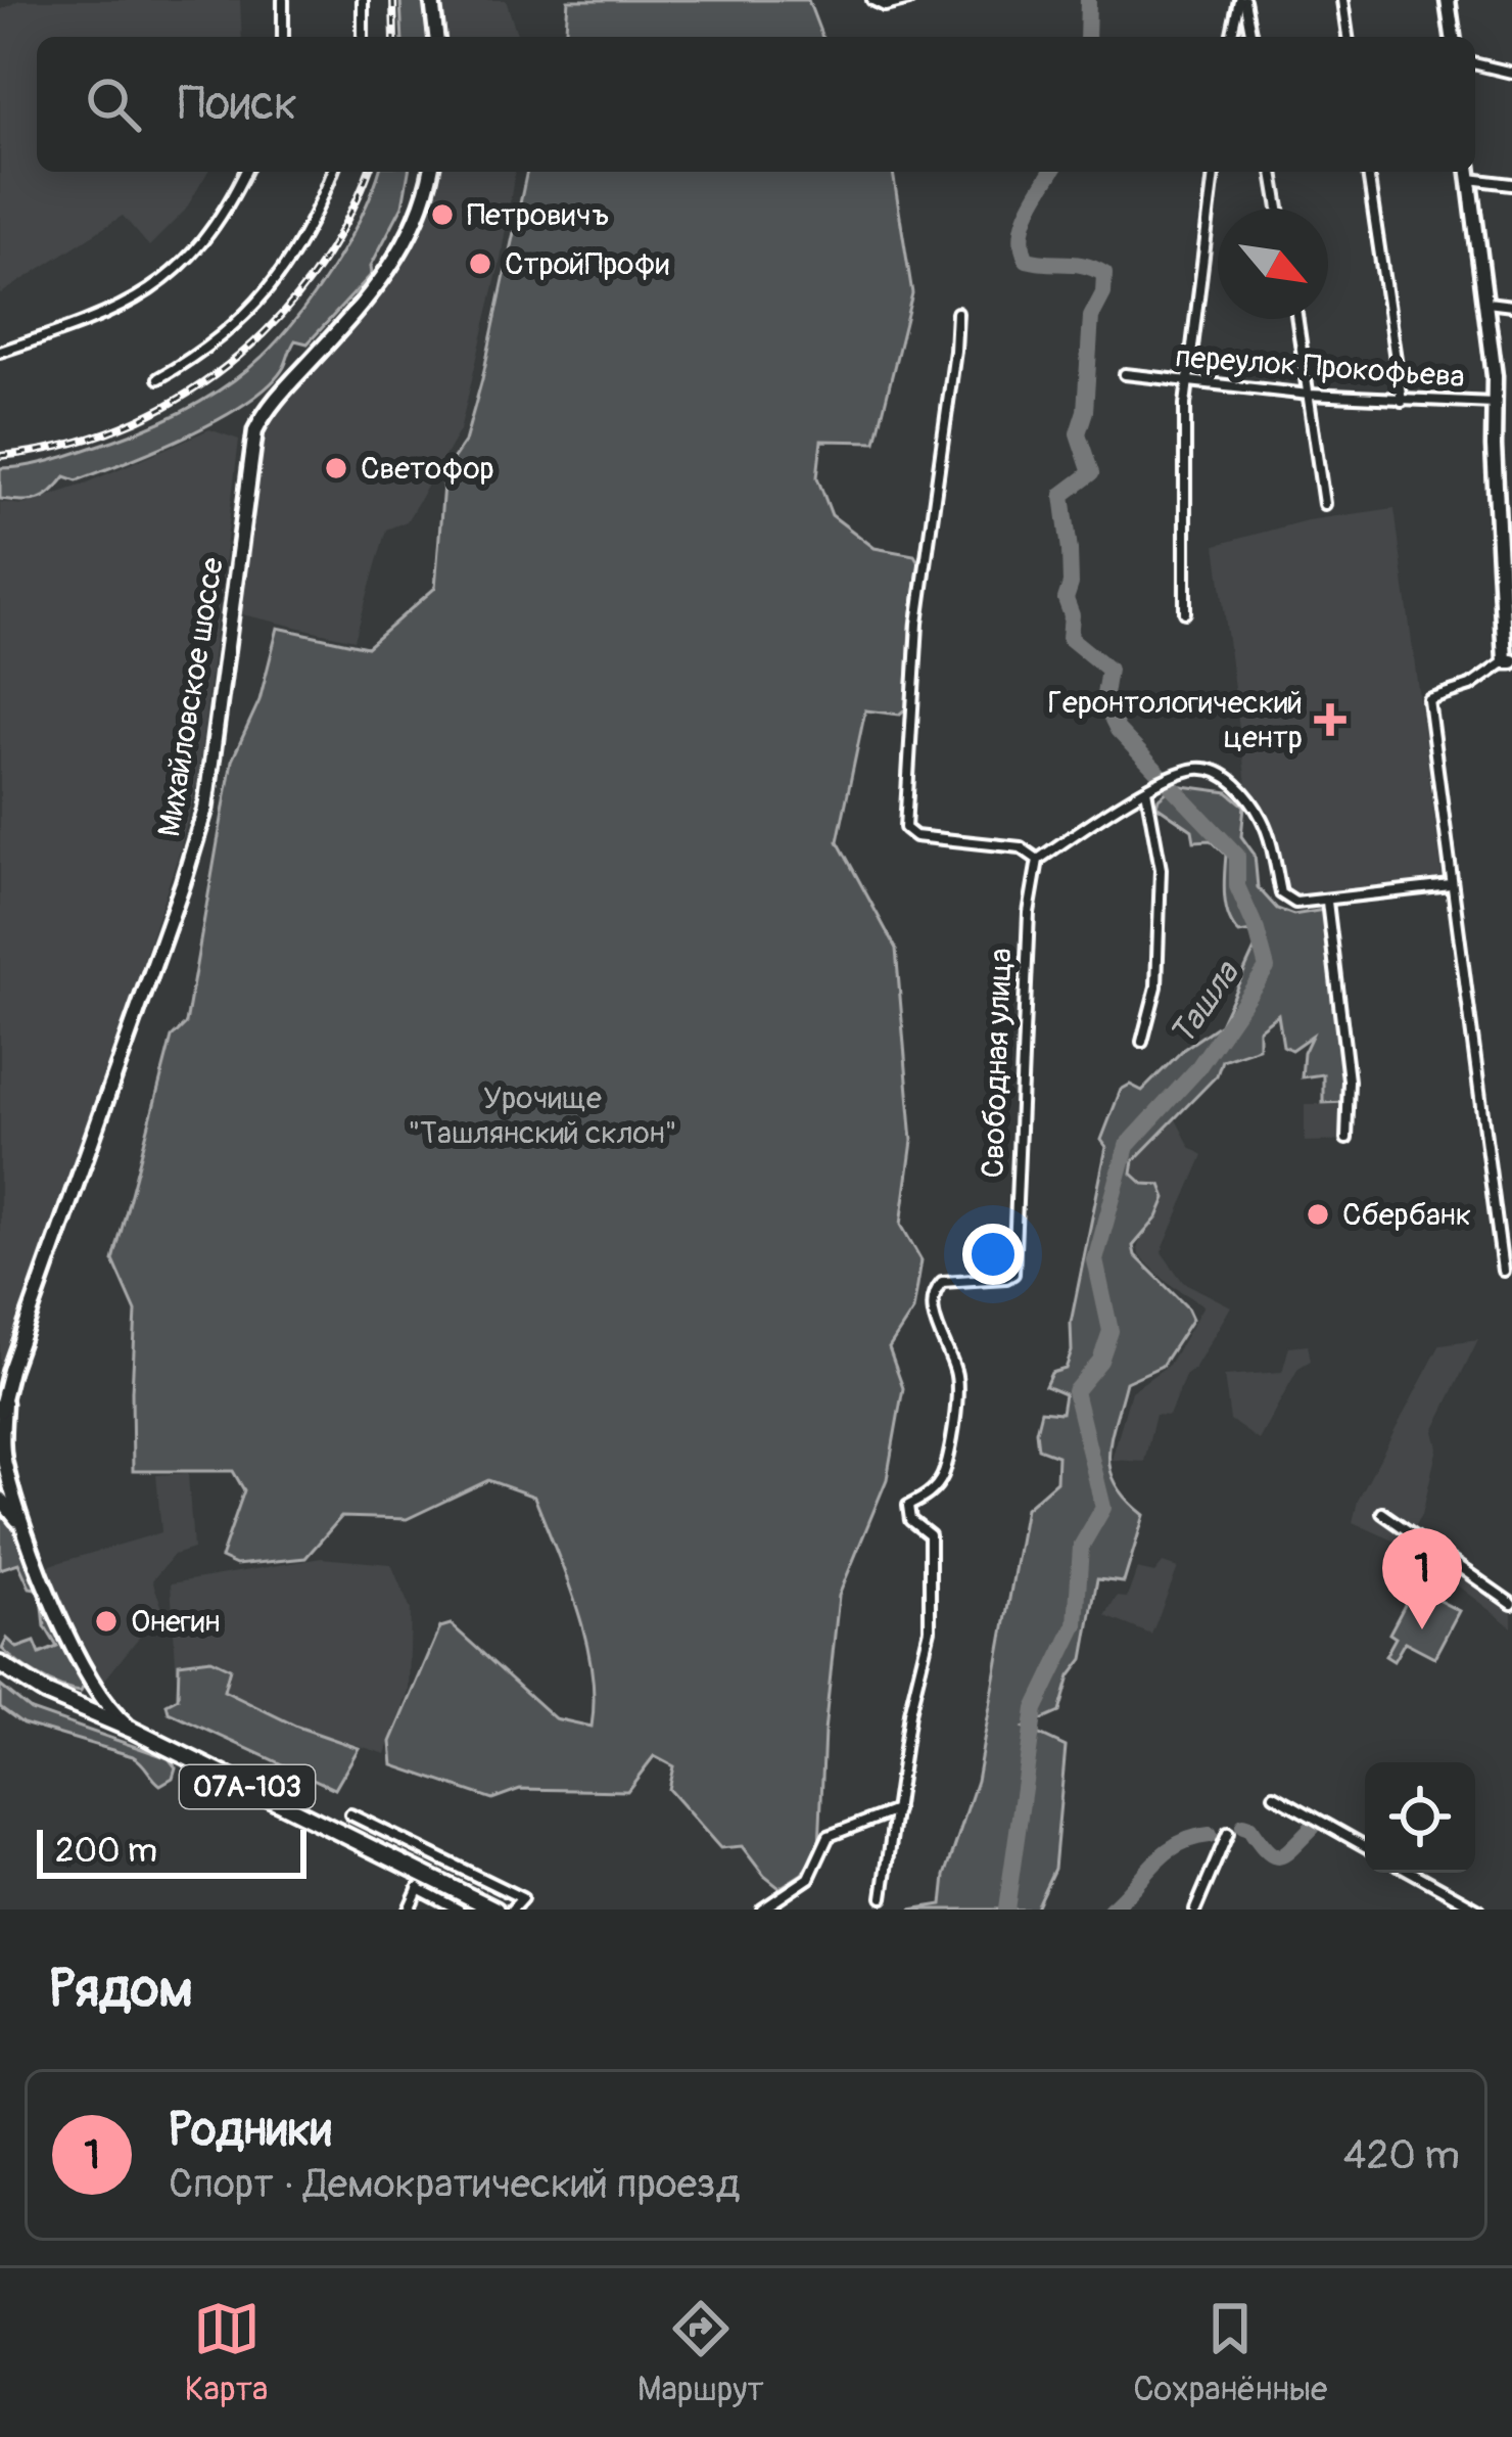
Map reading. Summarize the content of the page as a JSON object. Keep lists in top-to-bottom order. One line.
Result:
{"streets":{"main road":["переулок Прокофьева","Михайловское шоссе","07А-103"],"street":["Свободная улица"]},"water":["Ташла"],"parks":["Урочище \"Ташлянский склон\""],"places":{"other":["Петровичъ","СтройПрофи","Светофор","Сбербанк","Онегин"],"health":["Геронтологический центр"]},"scale_bar":"200 m","north":"bottom right","page":{"search":"Поиск","pins":"1","scale":"200 m","heading":"Рядом","list":[{"mark":"1","name":"Родники","note":"Спорт · Демократический проезд","value":"420 m"}],"nav":["Карта","Маршрут","Сохранённые"]}}
